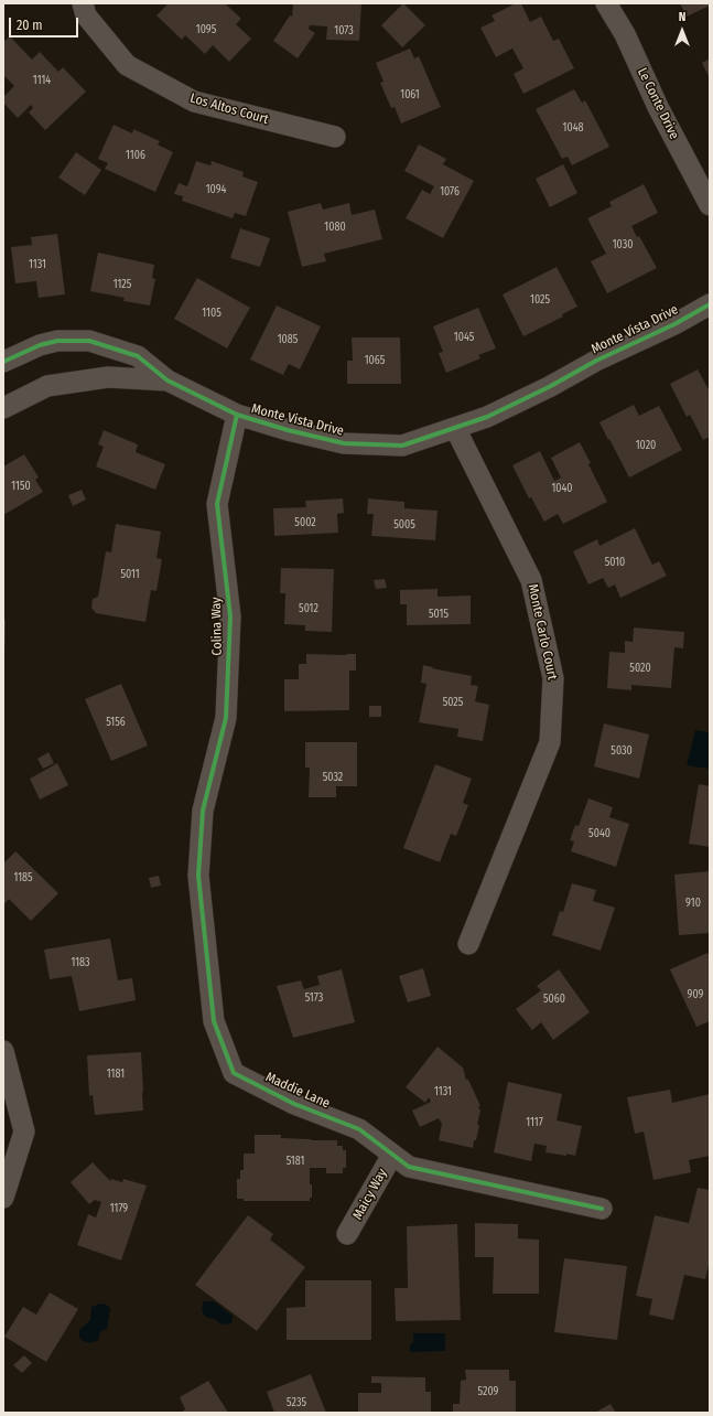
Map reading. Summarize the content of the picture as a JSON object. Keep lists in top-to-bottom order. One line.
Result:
{"streets":{"street":["Le Conte Drive","Los Altos Court","Monte Vista Drive","Colina Way","Monte Carlo Court","Maddie Lane","Maicy Way"]},"crossings":[["Monte Vista Drive","Colina Way"],["Monte Vista Drive","Monte Carlo Court"],["Colina Way","Maddie Lane"],["Maddie Lane","Maicy Way"]],"house_numbers":["1095","1073","1114","1061","1048","1106","1094","1076","1080","1030","1131","1125","1025","1105","1045","1085","1065","1020","1150","1040","5002","5005","5010","5011","5012","5015","5020","5025","5156","5030","5032","5040","1185","910","1183","909","5173","5060","1181","1131","1117","5181","1179","5209","5235"],"scale_bar":"20 m","north":"top"}
